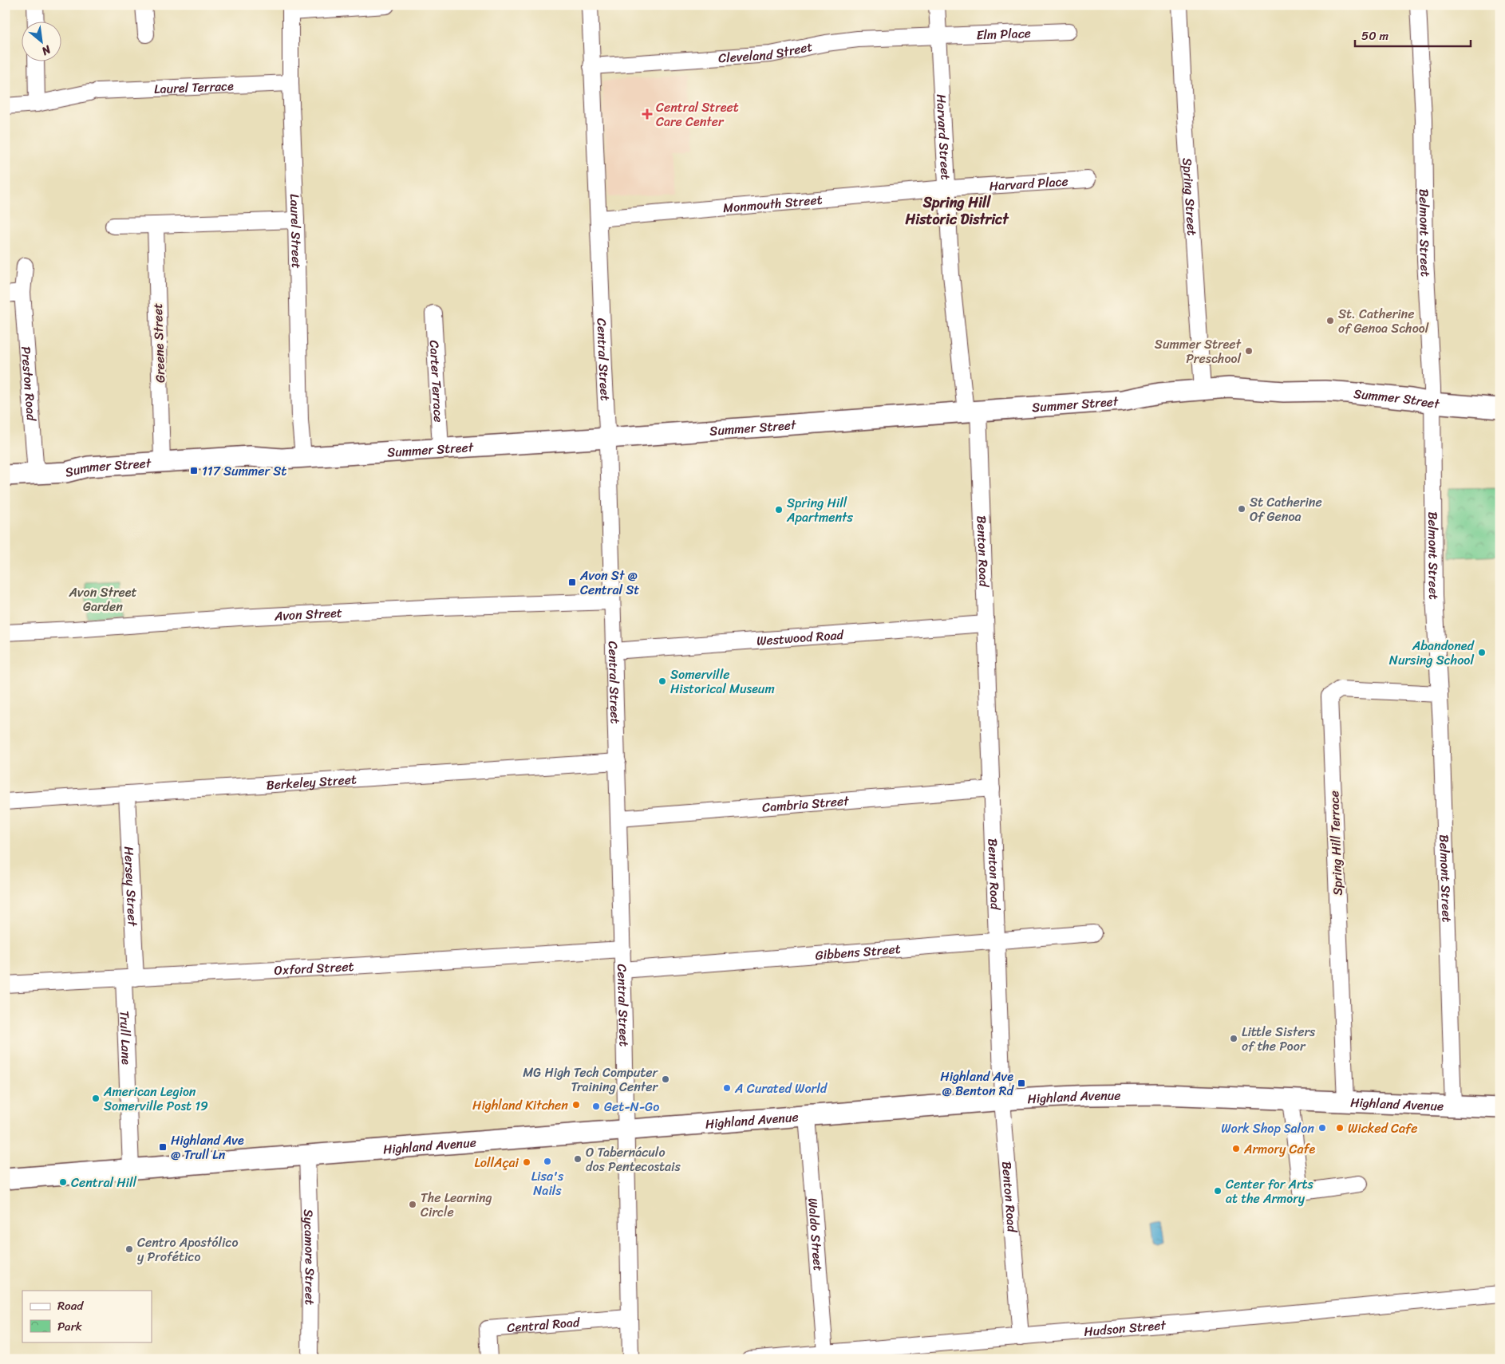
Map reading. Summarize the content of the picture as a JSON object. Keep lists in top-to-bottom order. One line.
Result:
{"streets":{"main road":["Summer Street","Highland Avenue"],"street":["Elm Place","Cleveland Street","Laurel Terrace","Harvard Street","Harvard Place","Spring Street","Monmouth Street","Laurel Street","Belmont Street","Greene Street","Central Street","Carter Terrace","Preston Road","Benton Road","Avon Street","Westwood Road","Berkeley Street","Cambria Street","Spring Hill Terrace","Hersey Street","Gibbens Street","Oxford Street","Trull Lane","Waldo Street","Sycamore Street","Central Road","Hudson Street"]},"crossings":[["Elm Place","Cleveland Street"],["Elm Place","Harvard Street"],["Cleveland Street","Harvard Street"],["Cleveland Street","Central Street"],["Laurel Terrace","Laurel Street"],["Harvard Street","Harvard Place"],["Harvard Street","Monmouth Street"],["Harvard Street","Summer Street"],["Harvard Street","Benton Road"],["Harvard Place","Monmouth Street"],["Spring Street","Summer Street"],["Monmouth Street","Central Street"],["Laurel Street","Summer Street"],["Belmont Street","Summer Street"],["Belmont Street","Spring Hill Terrace"],["Belmont Street","Highland Avenue"],["Greene Street","Summer Street"],["Central Street","Summer Street"],["Central Street","Avon Street"],["Central Street","Westwood Road"],["Central Street","Berkeley Street"],["Central Street","Cambria Street"],["Central Street","Gibbens Street"],["Central Street","Oxford Street"],["Central Street","Highland Avenue"],["Central Street","Central Road"],["Carter Terrace","Summer Street"],["Preston Road","Summer Street"],["Summer Street","Benton Road"],["Benton Road","Westwood Road"],["Benton Road","Cambria Street"],["Benton Road","Gibbens Street"],["Benton Road","Highland Avenue"],["Benton Road","Hudson Street"],["Berkeley Street","Hersey Street"],["Spring Hill Terrace","Highland Avenue"],["Hersey Street","Oxford Street"],["Hersey Street","Trull Lane"],["Oxford Street","Trull Lane"],["Trull Lane","Highland Avenue"],["Highland Avenue","Waldo Street"],["Highland Avenue","Sycamore Street"],["Waldo Street","Hudson Street"]],"districts":["Spring Hill Historic District"],"parks":["Avon Street Garden"],"places":{"health":["Central Street Care Center"],"other":["St. Catherine of Genoa School","Summer Street Preschool","St Catherine Of Genoa","Spring Hill Apartments","Abandoned Nursing School","Somerville Historical Museum","Little Sisters of the Poor","MG High Tech Computer Training Center","A Curated World","American Legion Somerville Post 19","Highland Kitchen","Get-N-Go","Work Shop Salon","Wicked Cafe","Armory Cafe","O Tabernáculo dos Pentecostais","Lisa's Nails","LollAçai","Central Hill","Center for Arts at the Armory","The Learning Circle","Centro Apostólico y Profético"],"transit":["117 Summer St","Avon St @ Central St","Highland Ave @ Benton Rd","Highland Ave @ Trull Ln"]},"legend":["Road","Park"],"scale_bar":"50 m","north":"bottom right"}
